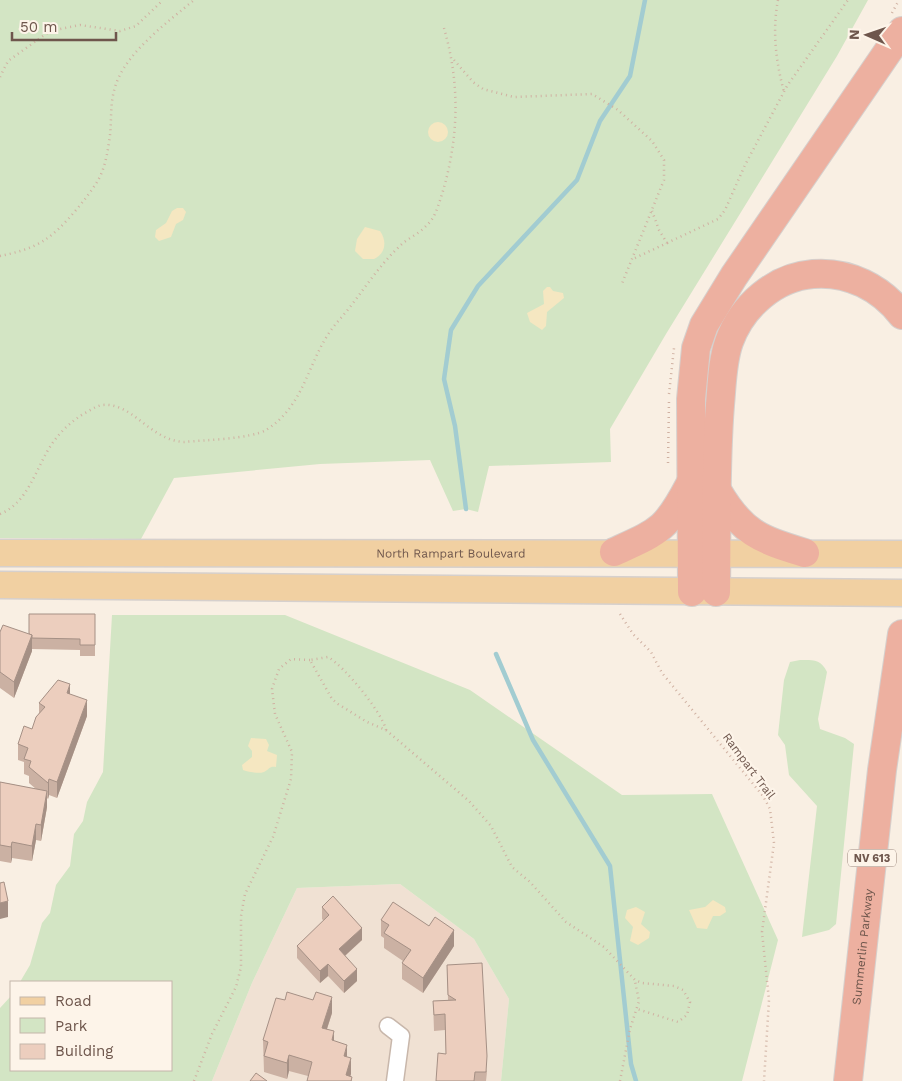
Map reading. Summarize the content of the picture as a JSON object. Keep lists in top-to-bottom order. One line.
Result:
{"streets":{"highway":["NV 613","Summerlin Parkway"],"main road":["North Rampart Boulevard"],"path":["Rampart Trail"]},"legend":["Road","Park","Building"],"scale_bar":"50 m","north":"left"}
